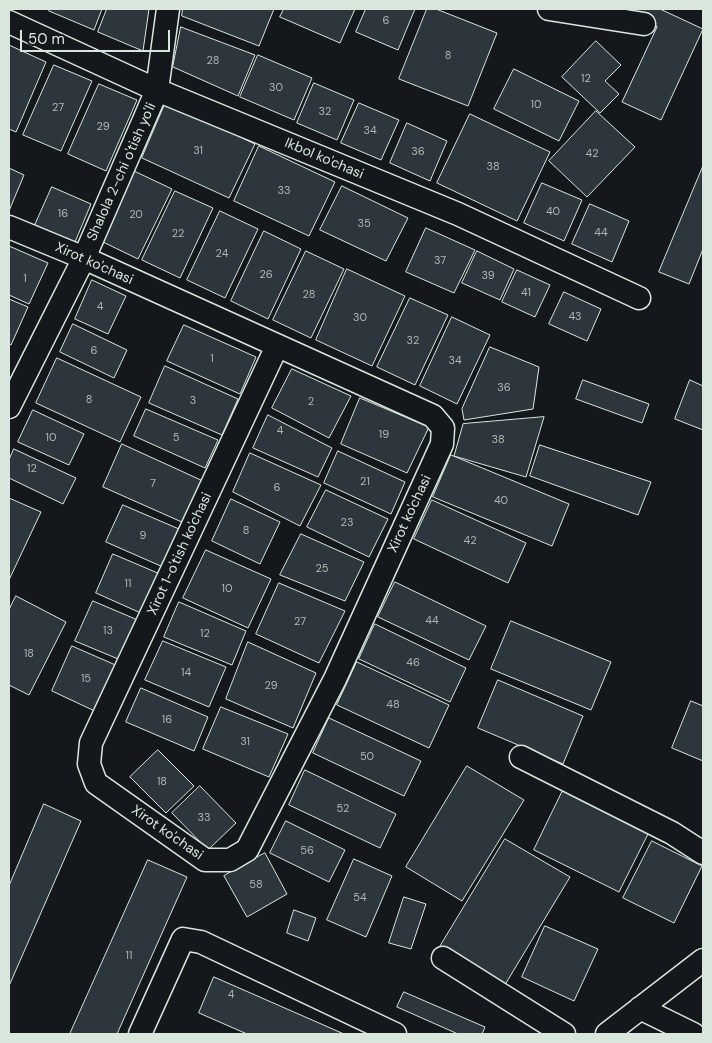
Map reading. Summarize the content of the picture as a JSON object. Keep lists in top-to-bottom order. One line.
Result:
{"streets":{"street":["Ikbol ko'chasi","Shalola 2-chi o'tish yo'li","Xirot ko'chasi","Xirot 1-o'tish ko'chasi"]},"crossings":[["Ikbol ko'chasi","Shalola 2-chi o'tish yo'li"],["Shalola 2-chi o'tish yo'li","Xirot ko'chasi"],["Xirot ko'chasi","Xirot 1-o'tish ko'chasi"]],"house_numbers":["6","8","28","12","30","10","27","32","29","34","31","36","42","38","33","40","16","20","35","44","22","24","37","26","39","1","41","28","4","43","30","32","6","1","34","36","8","3","2","4","19","10","5","38","12","21","7","6","40","23","8","9","42","25","11","10","44","27","13","12","18","46","14","15","29","48","16","31","50","18","52","33","56","58","54","11","4"],"scale_bar":"50 m"}
